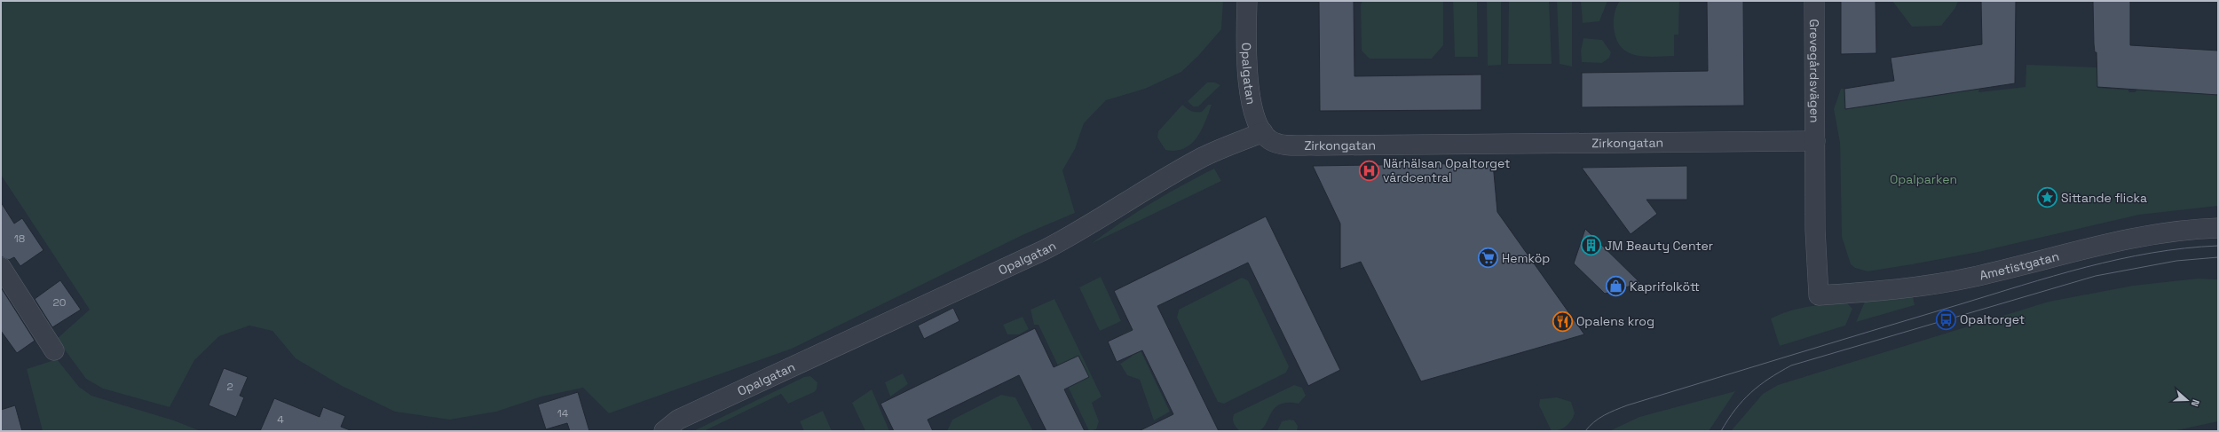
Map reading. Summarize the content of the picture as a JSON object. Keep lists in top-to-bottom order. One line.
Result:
{"streets":{"street":["Grevegårdsvägen","Opalgatan","Zirkongatan","Ametistgatan"]},"crossings":[["Grevegårdsvägen","Zirkongatan"],["Grevegårdsvägen","Ametistgatan"],["Opalgatan","Zirkongatan"],["Zirkongatan","Ametistgatan"]],"parks":["Opalparken"],"places":{"hospital":["Närhälsan Opaltorget vårdcentral"],"place":["Sittande flicka"],"building":["JM Beauty Center"],"supermarket":["Hemköp"],"shop":["Kaprifolkött"],"bus stop":["Opaltorget"],"restaurant":["Opalens krog"]},"house_numbers":["18","20","2","14","4"],"north":"right"}
